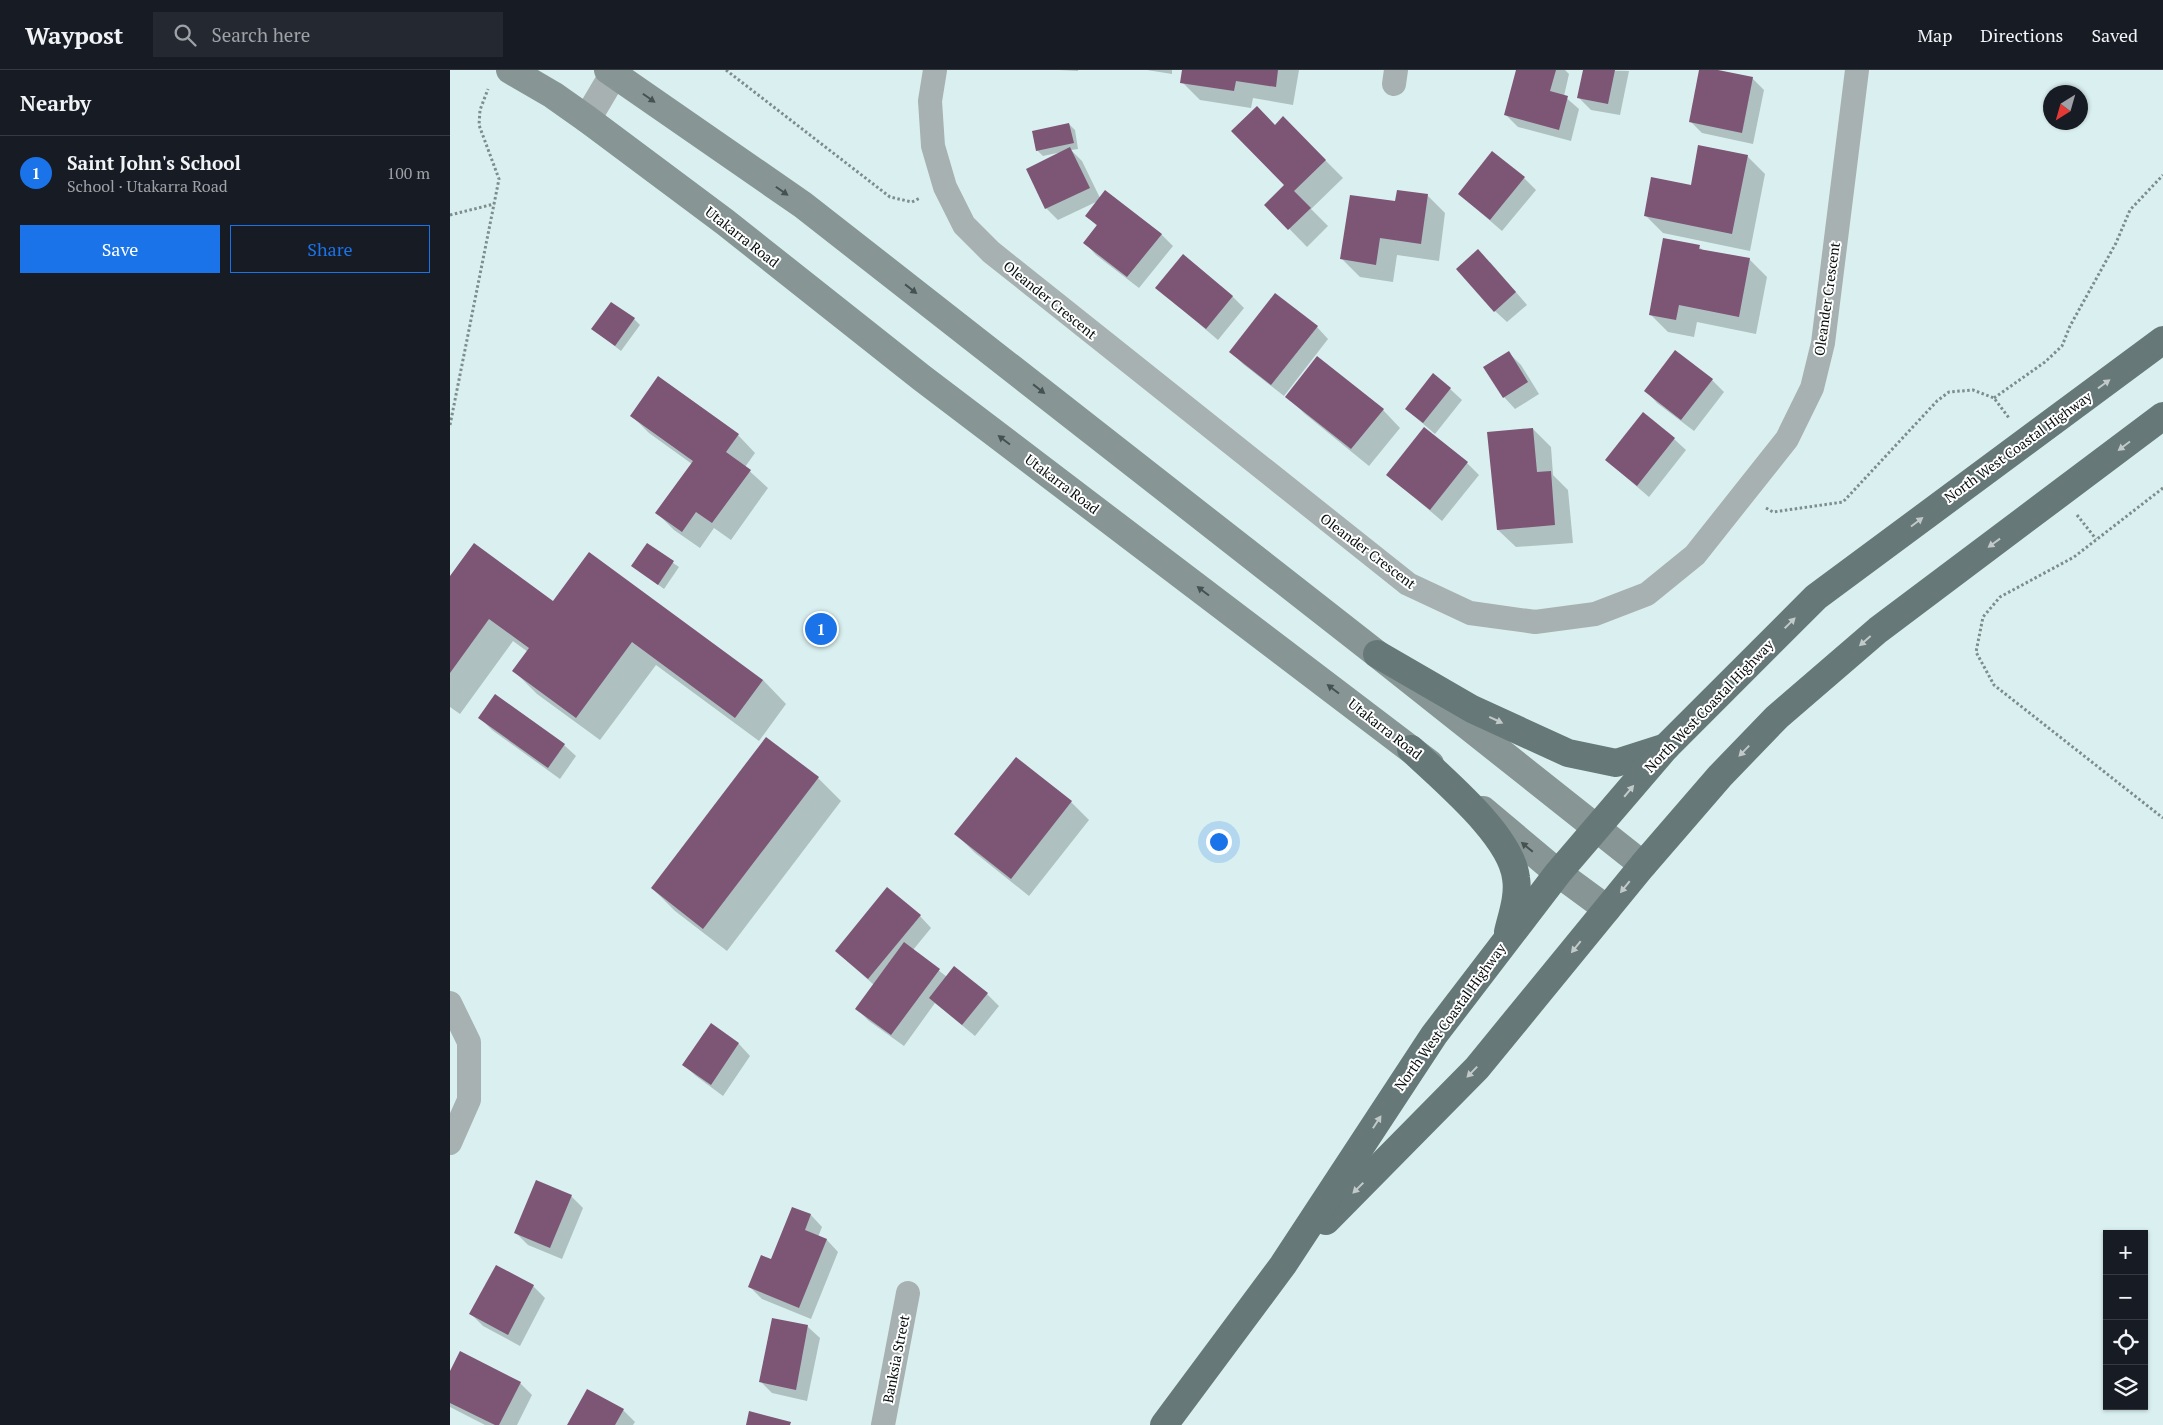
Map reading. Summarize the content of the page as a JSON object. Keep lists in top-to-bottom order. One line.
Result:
{"streets":{"highway":["North West Coastal Highway"],"main road":["Utakarra Road"],"street":["Oleander Crescent","Banksia Street"]},"crossings":[["Utakarra Road","North West Coastal Highway"]],"north":"bottom left","page":{"header":"Waypost","search":"Search here","nav":["Map","Directions","Saved"],"heading":"Nearby","list":[{"mark":"1","name":"Saint John's School","note":"School · Utakarra Road","value":"100 m"}],"buttons":["Save","Share"],"pins":"1","map_buttons":["+","−"]}}
